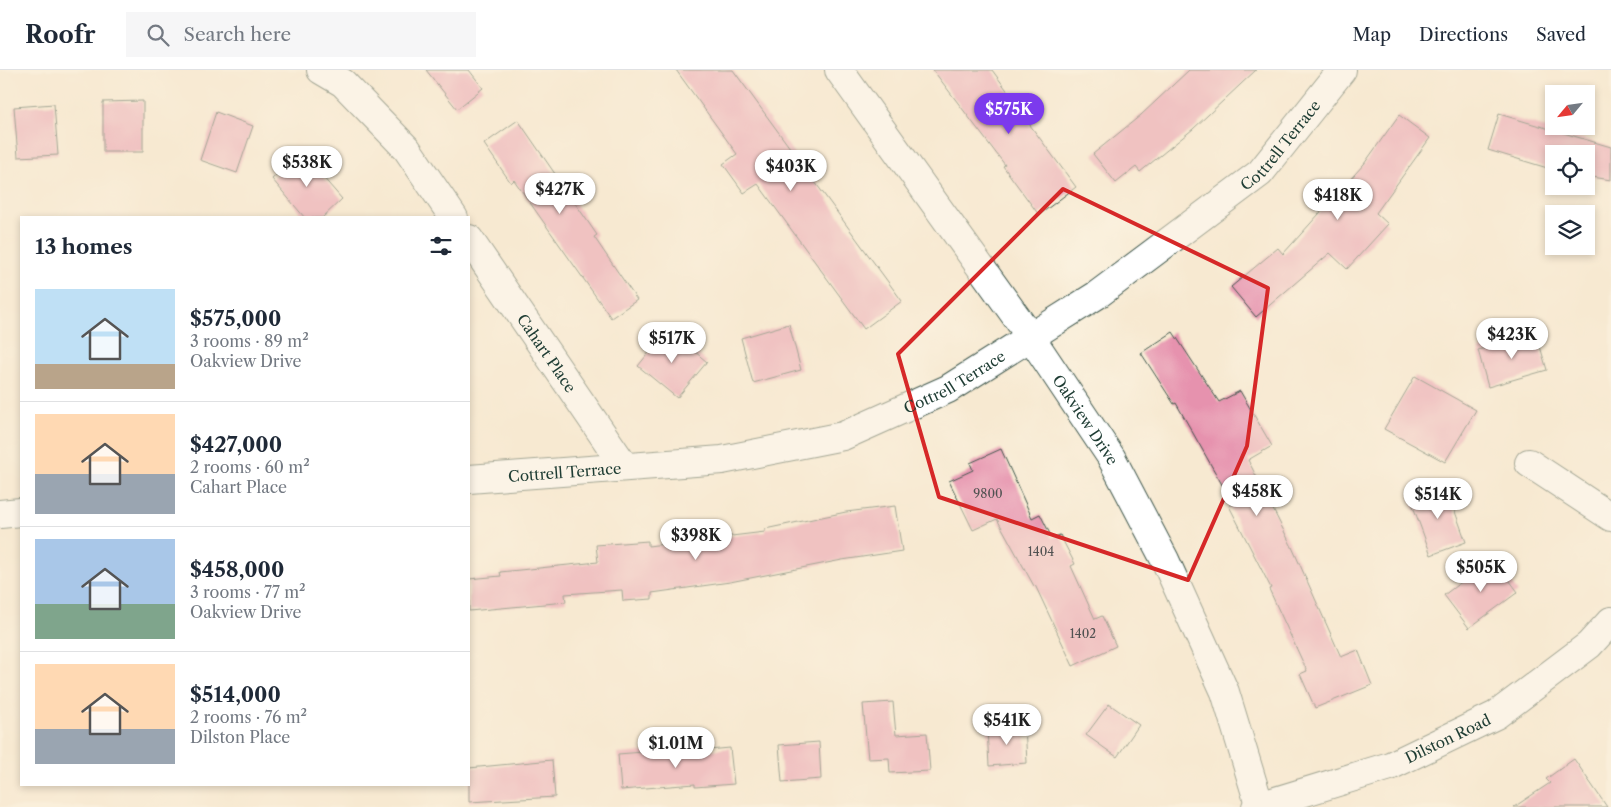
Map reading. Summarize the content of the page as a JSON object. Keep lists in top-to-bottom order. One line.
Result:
{"streets":{"street":["Cottrell Terrace","Cahart Place","Oakview Drive","Dilston Road"]},"crossings":[["Cottrell Terrace","Cahart Place"],["Cottrell Terrace","Oakview Drive"],["Oakview Drive","Dilston Road"]],"house_numbers":["9800","1404","1402"],"north":"bottom left","page":{"header":"Roofr","search":"Search here","nav":["Map","Directions","Saved"],"price":["$575K","$538K","$403K","$427K","$418K","$423K","$517K","$458K","$514K","$398K","$505K","$541K","$1.01M"],"heading":"13 homes","list":[{"name":"$575,000","note":"3 rooms · 89 m² · Oakview Drive"},{"name":"$427,000","note":"2 rooms · 60 m² · Cahart Place"},{"name":"$458,000","note":"3 rooms · 77 m² · Oakview Drive"},{"name":"$514,000","note":"2 rooms · 76 m² · Dilston Place"}]}}
